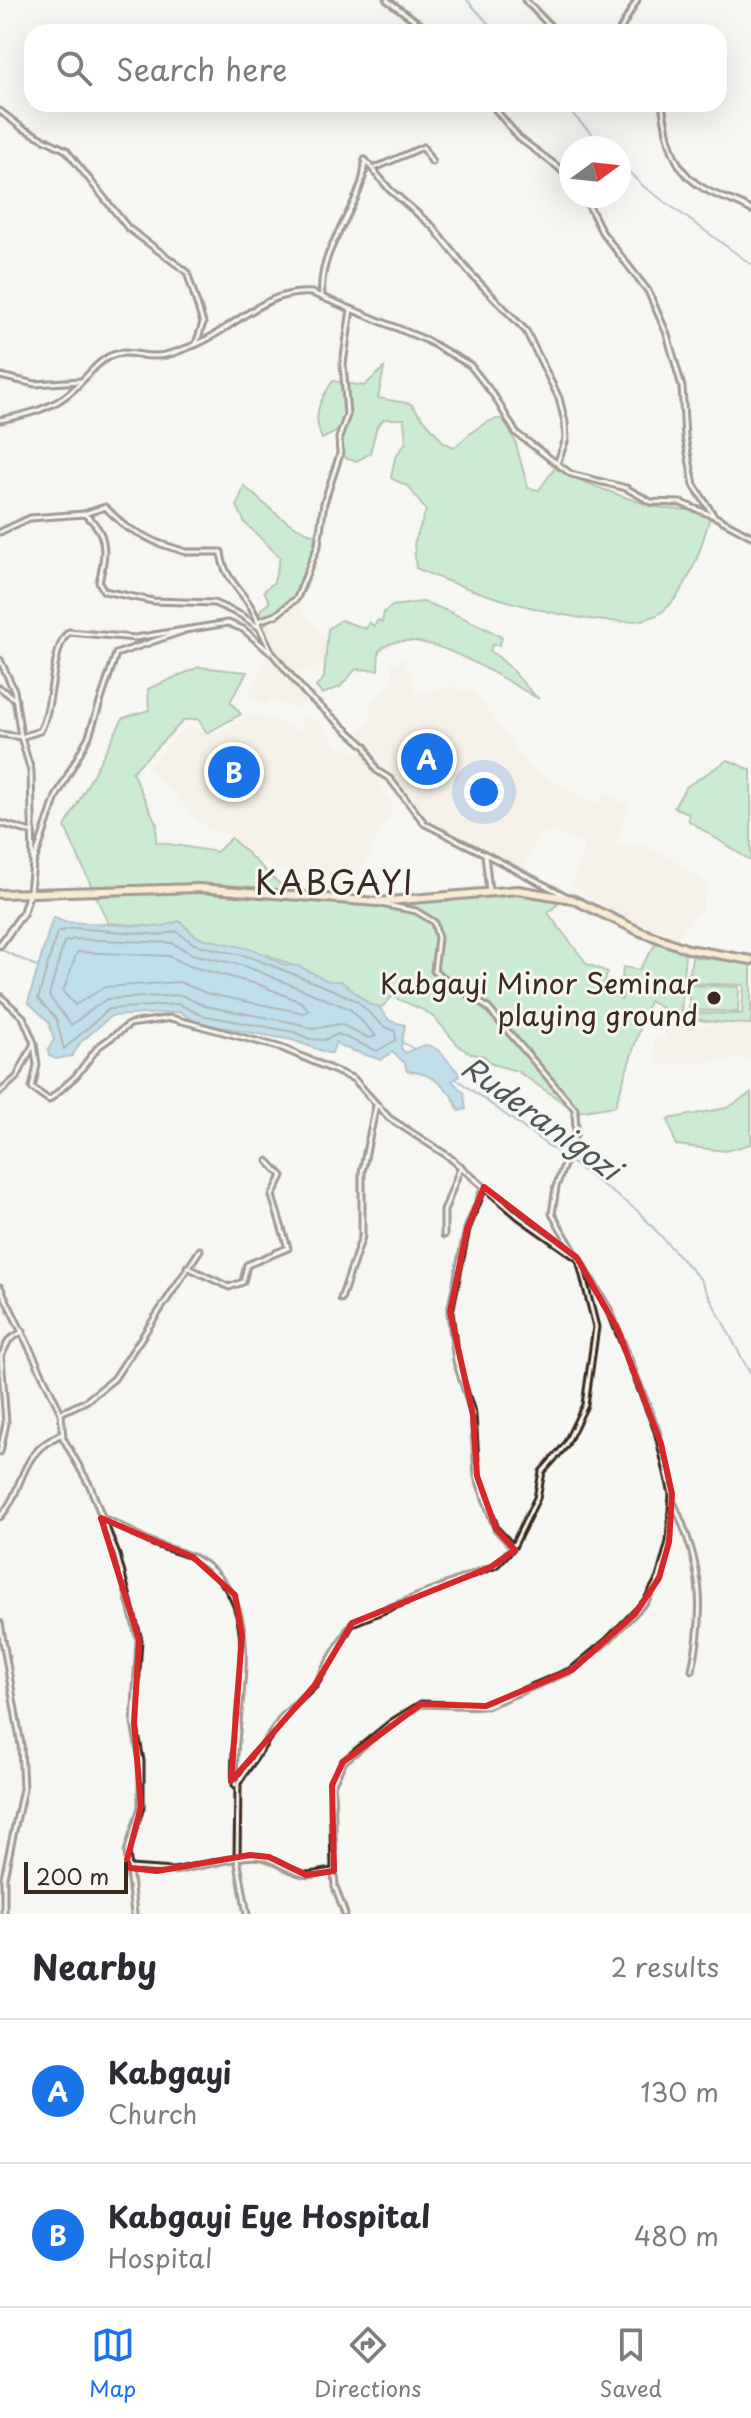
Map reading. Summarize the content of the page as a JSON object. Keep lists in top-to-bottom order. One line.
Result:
{"districts":["KABGAYI"],"water":["Ruderanigozi"],"places":["Kabgayi Minor Seminar playing ground"],"scale_bar":"200 m","north":"right","page":{"search":"Search here","pins":["A","B"],"scale":"200 m","heading":["Nearby","2 results"],"list":[{"mark":"A","name":"Kabgayi","note":"Church","value":"130 m"},{"mark":"B","name":"Kabgayi Eye Hospital","note":"Hospital","value":"480 m"}],"nav":["Map","Directions","Saved"]}}
